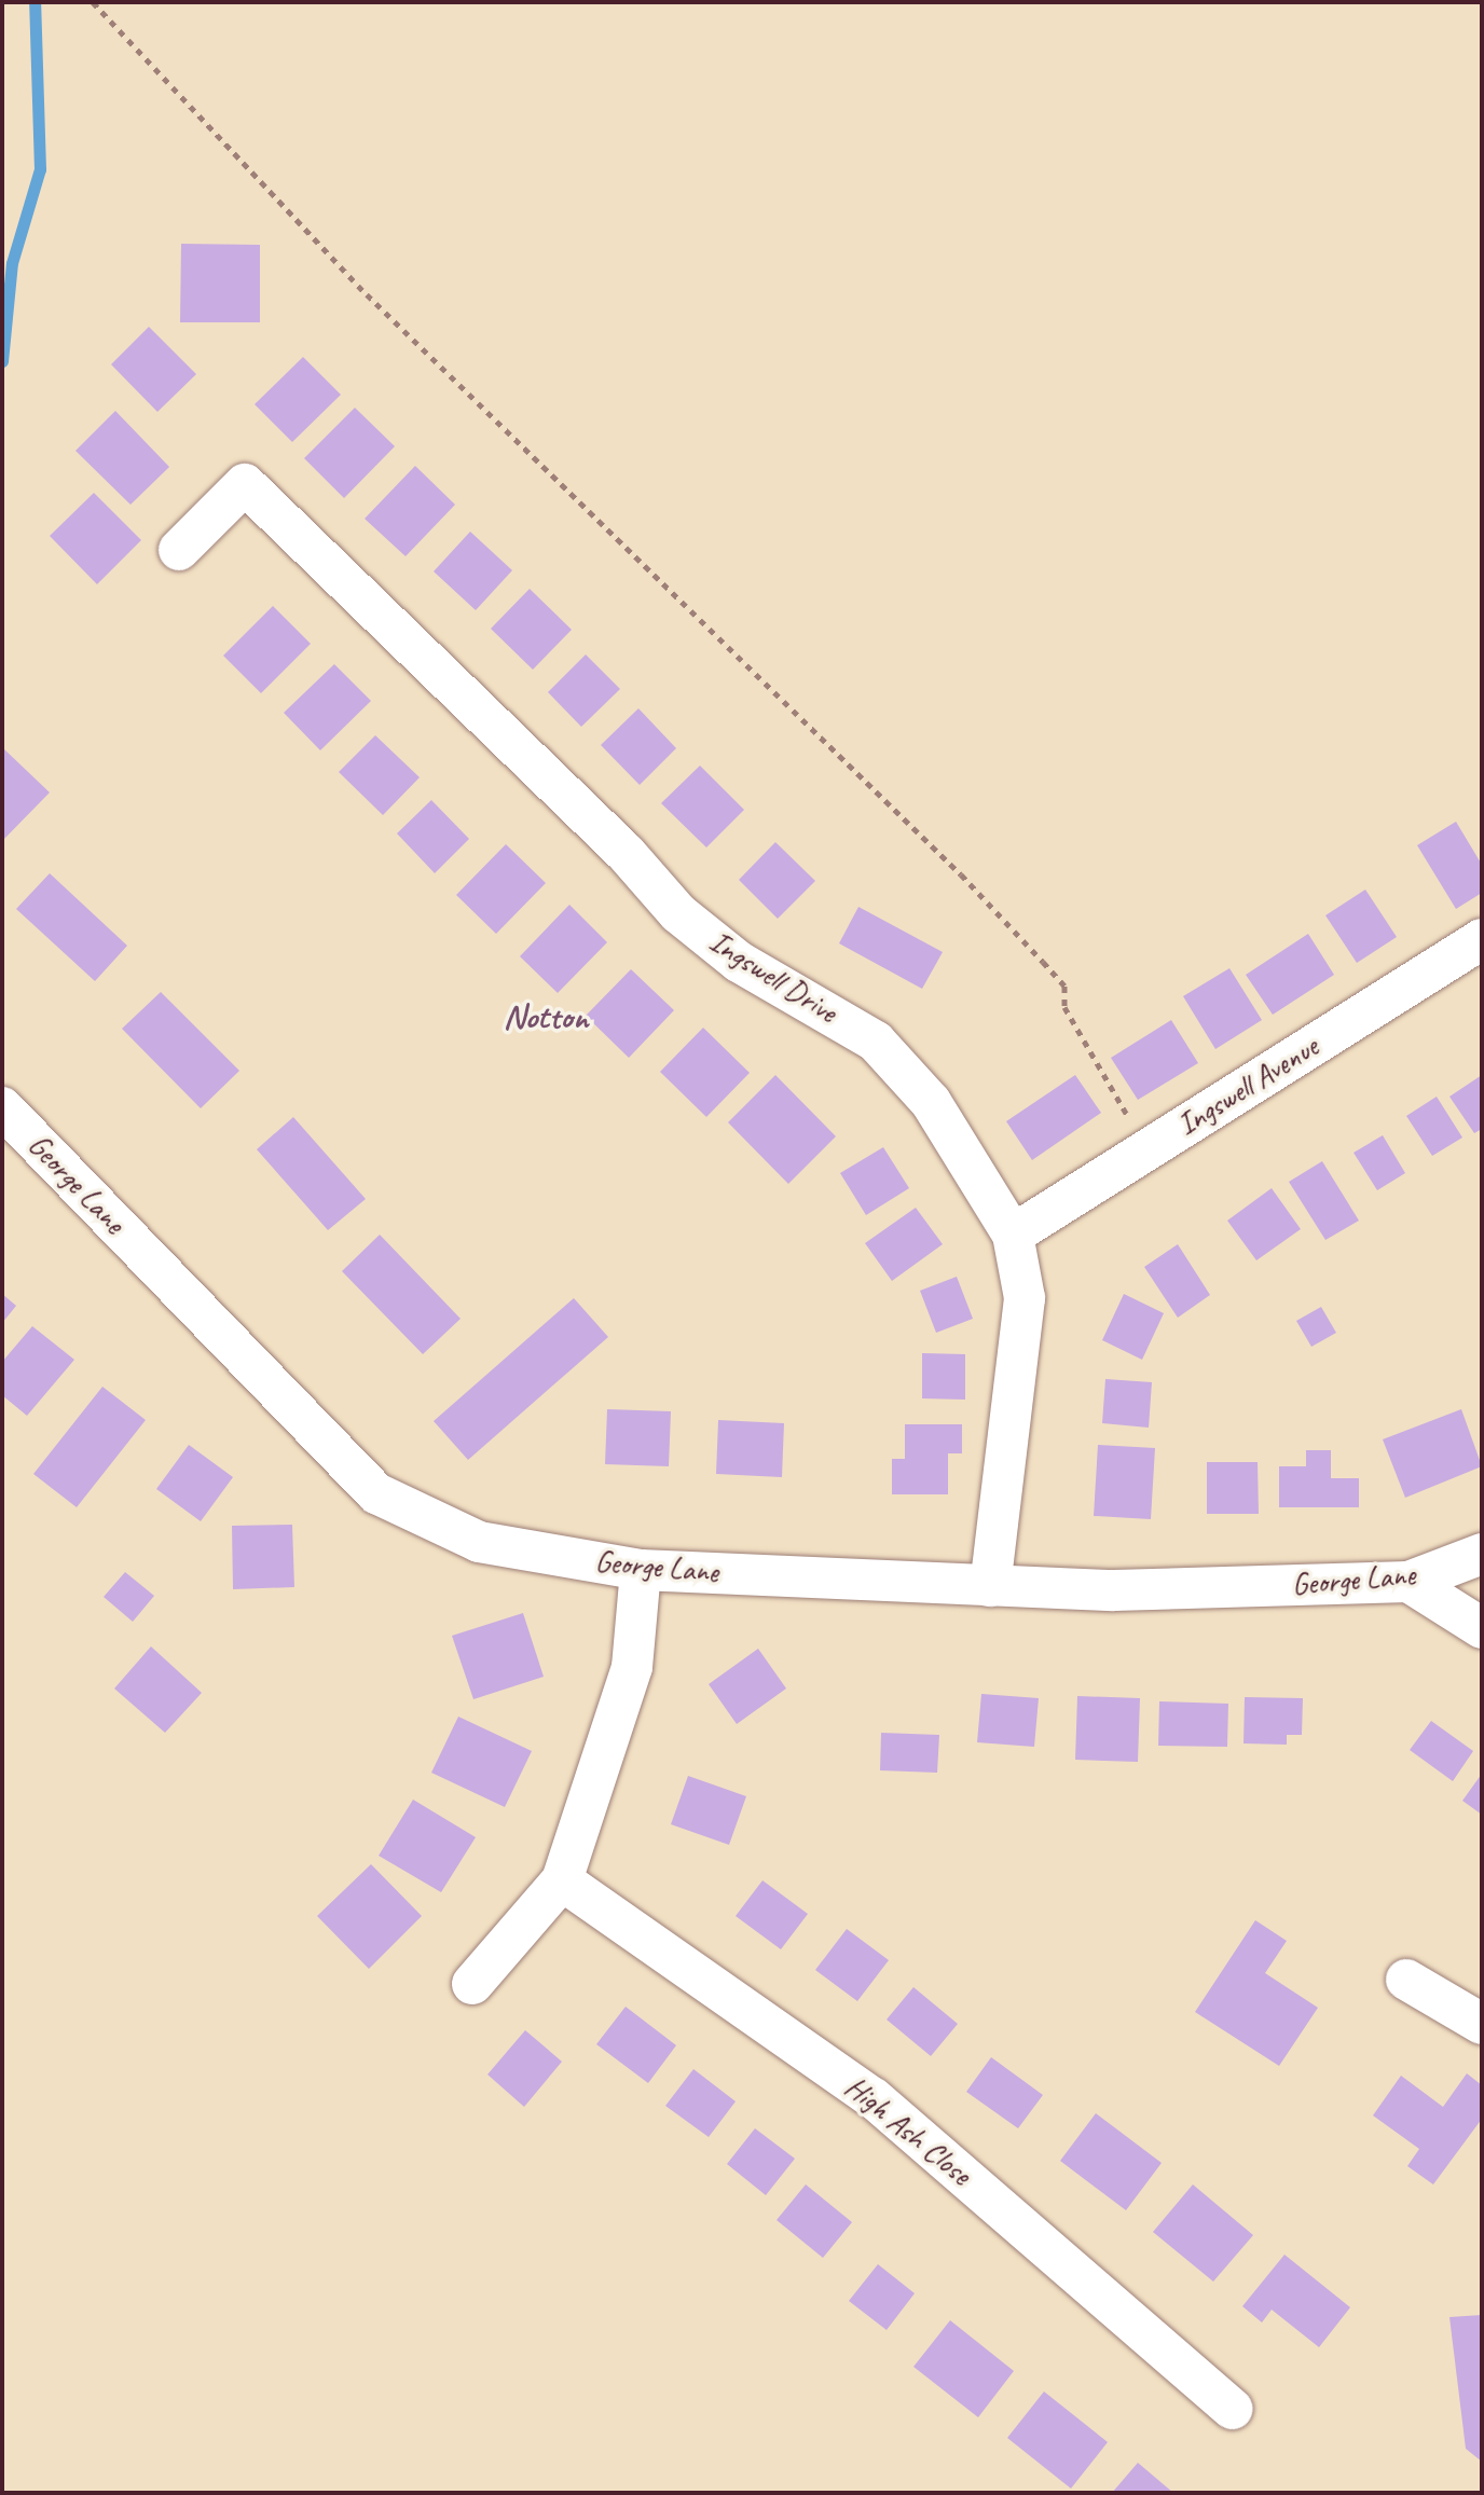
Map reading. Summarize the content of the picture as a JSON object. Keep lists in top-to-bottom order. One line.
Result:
{"streets":{"street":["Ingswell Drive","Ingswell Avenue","George Lane","High Ash Close"]},"crossings":[["Ingswell Drive","Ingswell Avenue"],["Ingswell Drive","George Lane"]],"districts":["Notton"]}
